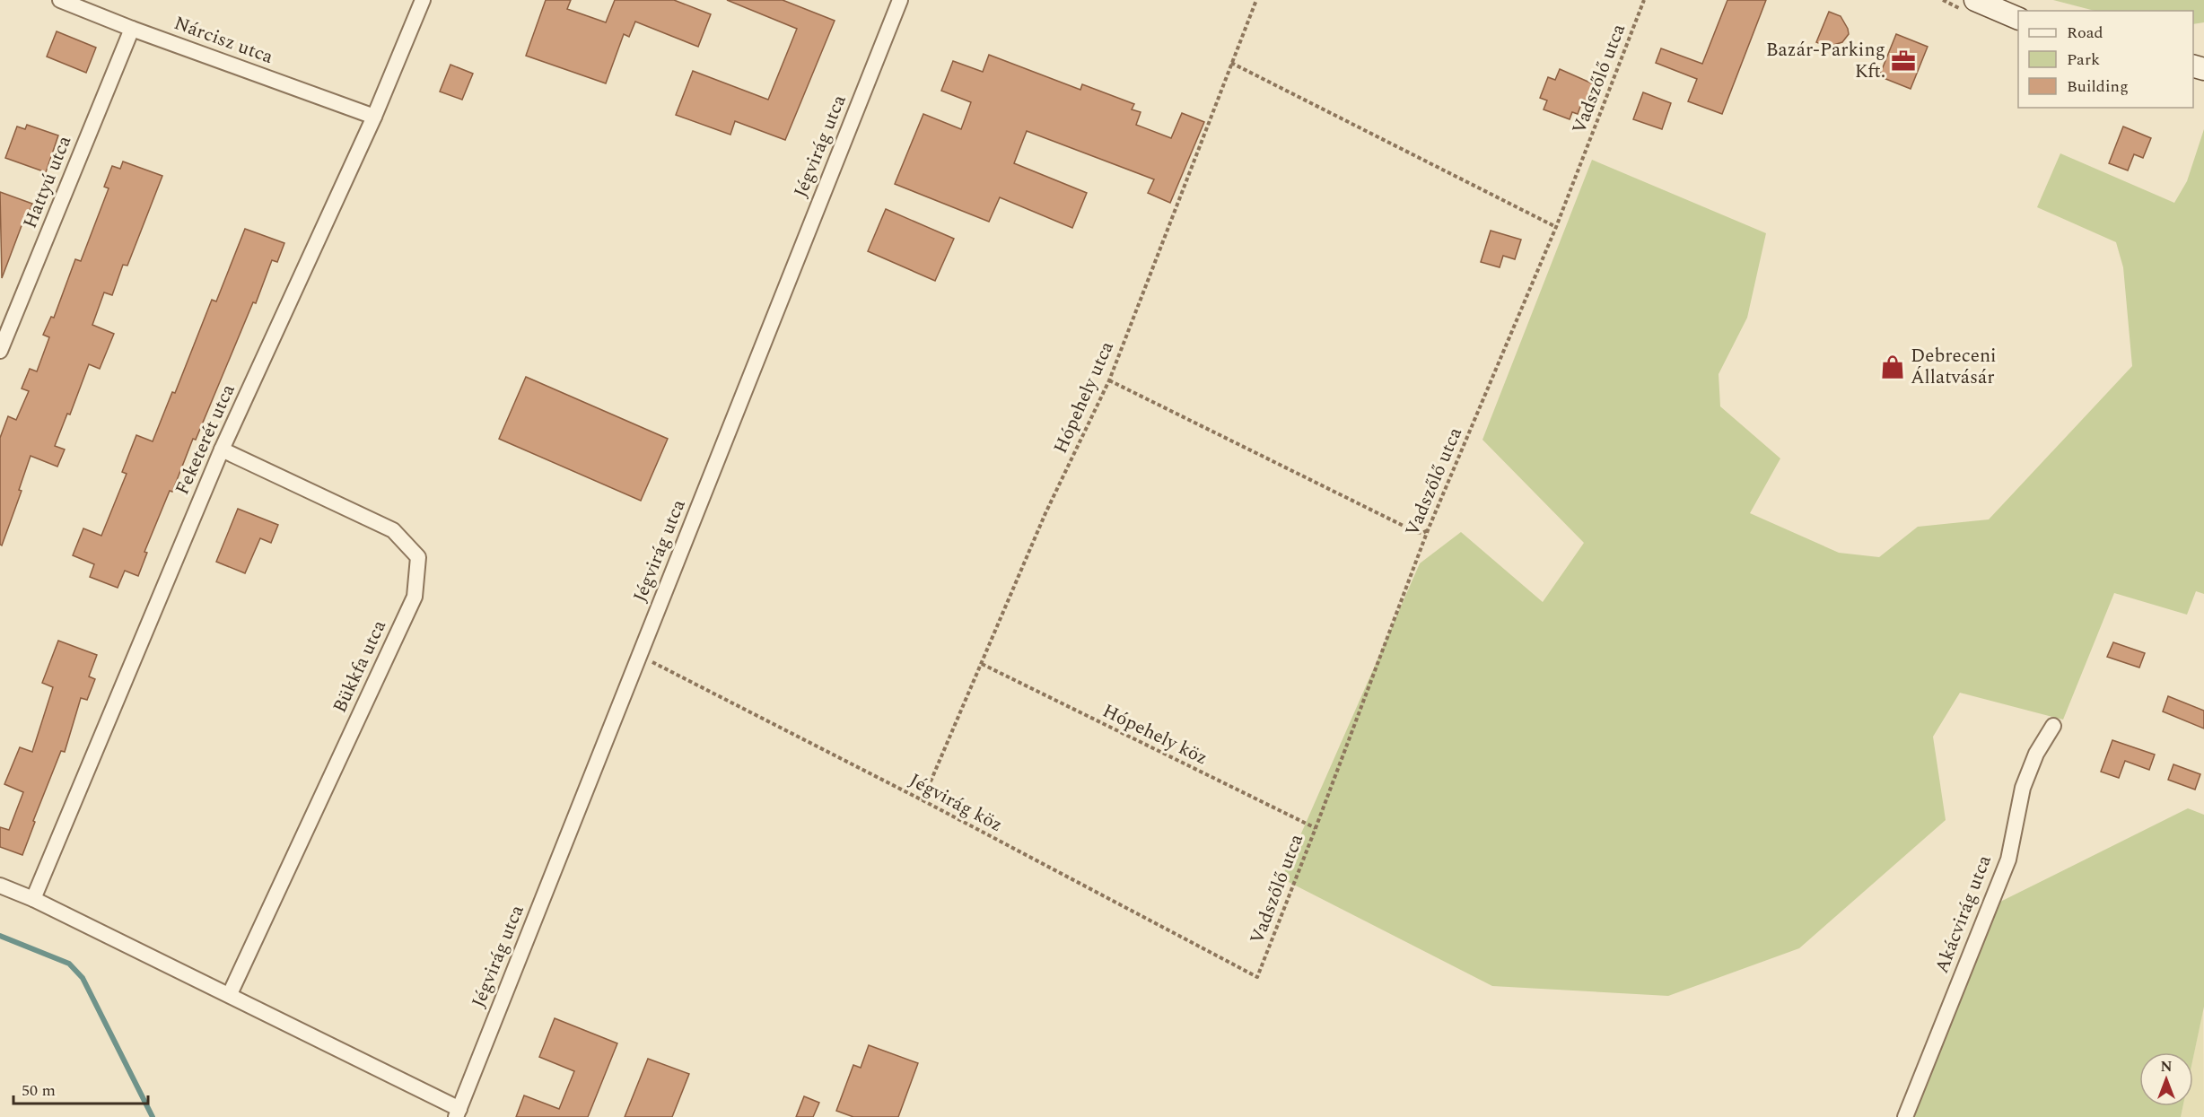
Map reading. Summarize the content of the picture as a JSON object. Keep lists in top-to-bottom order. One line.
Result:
{"streets":{"street":["Nárcisz utca","Jégvirág utca","Hattyú utca","Feketerét utca","Bükkfa utca","Akácvirág utca"],"path":["Vadszőlő utca","Hópehely utca","Hópehely köz","Jégvirág köz"]},"crossings":[["Nárcisz utca","Hattyú utca"],["Nárcisz utca","Feketerét utca"],["Vadszőlő utca","Hópehely köz"],["Vadszőlő utca","Jégvirág köz"],["Jégvirág utca","Jégvirág köz"],["Hópehely utca","Hópehely köz"],["Hópehely utca","Jégvirág köz"],["Feketerét utca","Bükkfa utca"]],"places":{"office":["Bazár-Parking Kft."],"shop":["Debreceni Állatvásár"]},"legend":["Road","Park","Building"],"scale_bar":"50 m","north":"top"}
